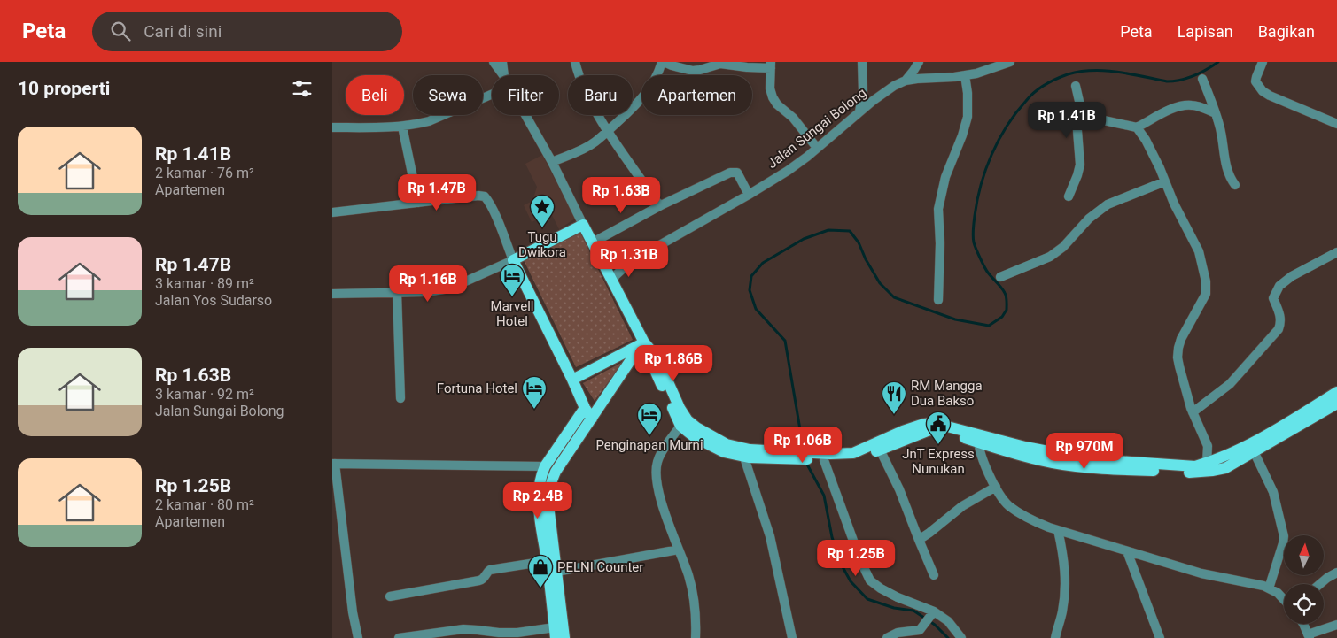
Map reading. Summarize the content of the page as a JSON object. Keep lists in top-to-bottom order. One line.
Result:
{"streets":{"street":["Jalan Sungai Bolong"]},"places":{"place":["Tugu Dwikora"],"hotel":["Marvell Hotel","Fortuna Hotel","Penginapan Murni"],"restaurant":["RM Mangga Dua Bakso"],"public building":["JnT Express Nunukan"],"shop":["PELNI Counter"]},"north":"top","page":{"header":"Peta","search":"Cari di sini","nav":["Peta","Lapisan","Bagikan"],"heading":"10 properti","chip":["Beli","Sewa","Filter","Baru","Apartemen"],"price":["Rp 1.41B","Rp 1.47B","Rp 1.63B","Rp 1.31B","Rp 1.16B","Rp 1.86B","Rp 1.06B","Rp 970M","Rp 2.4B","Rp 1.25B"],"list":[{"name":"Rp 1.41B","note":"2 kamar · 76 m² · Apartemen"},{"name":"Rp 1.47B","note":"3 kamar · 89 m² · Jalan Yos Sudarso"},{"name":"Rp 1.63B","note":"3 kamar · 92 m² · Jalan Sungai Bolong"},{"name":"Rp 1.25B","note":"2 kamar · 80 m² · Apartemen"}]}}
